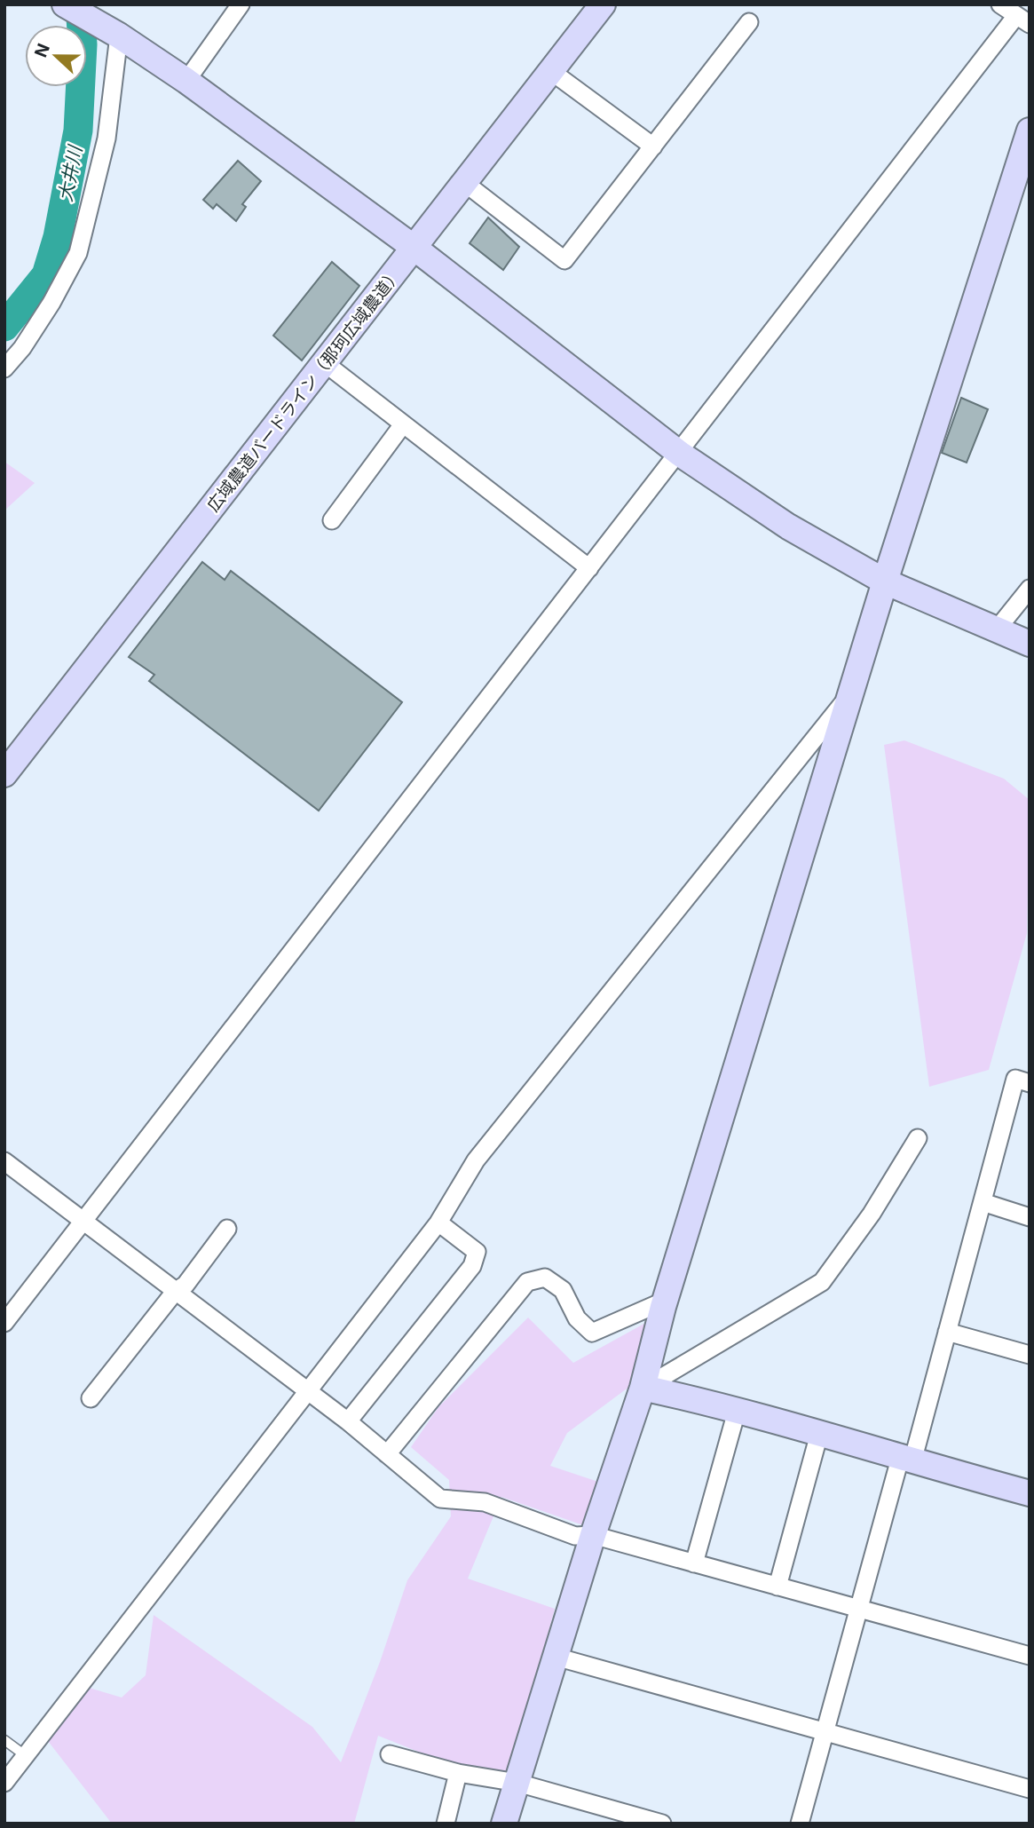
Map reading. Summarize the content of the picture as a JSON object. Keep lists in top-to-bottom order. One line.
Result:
{"streets":{"street":["広域農道バードライン（那珂広域農道）"]},"water":["大井川"],"north":"left"}
